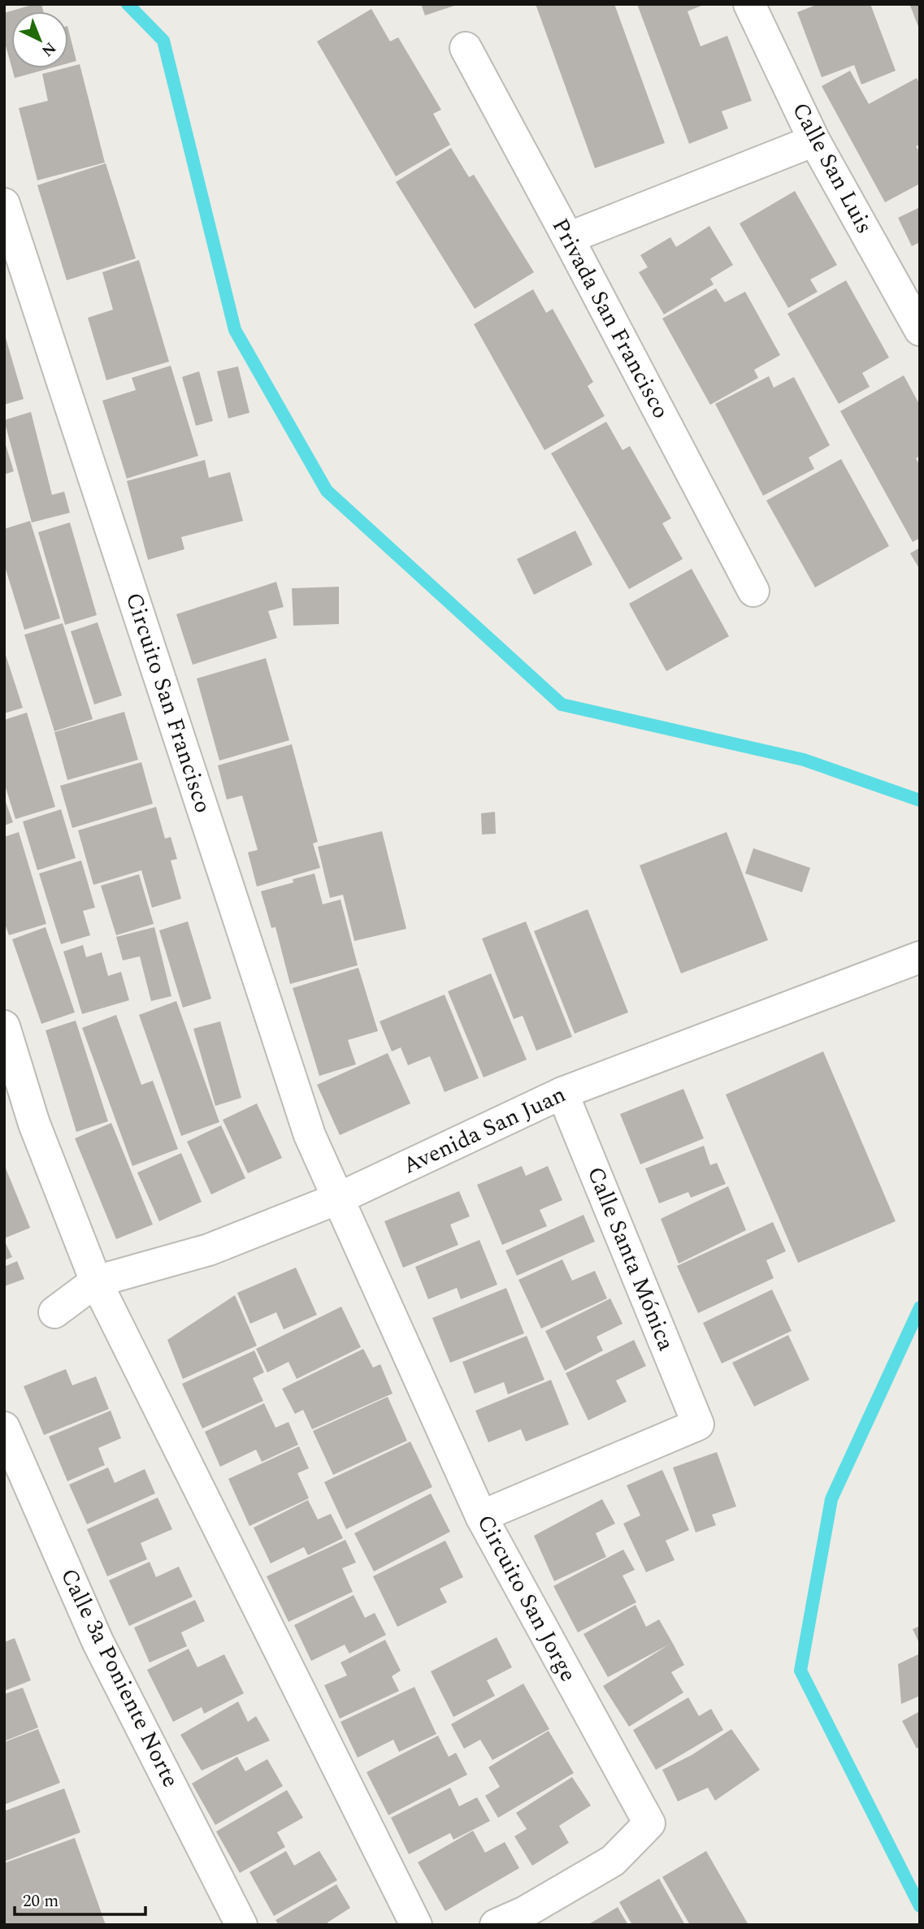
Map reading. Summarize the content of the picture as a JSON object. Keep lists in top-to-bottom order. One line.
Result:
{"streets":{"street":["Calle San Luis","Privada San Francisco","Circuito San Francisco","Avenida San Juan","Calle Santa Mónica","Circuito San Jorge","Calle 3a Poniente Norte"]},"crossings":[["Circuito San Francisco","Avenida San Juan"],["Circuito San Francisco","Circuito San Jorge"],["Avenida San Juan","Calle Santa Mónica"],["Avenida San Juan","Circuito San Jorge"],["Calle Santa Mónica","Circuito San Jorge"]],"scale_bar":"20 m","north":"bottom right"}
